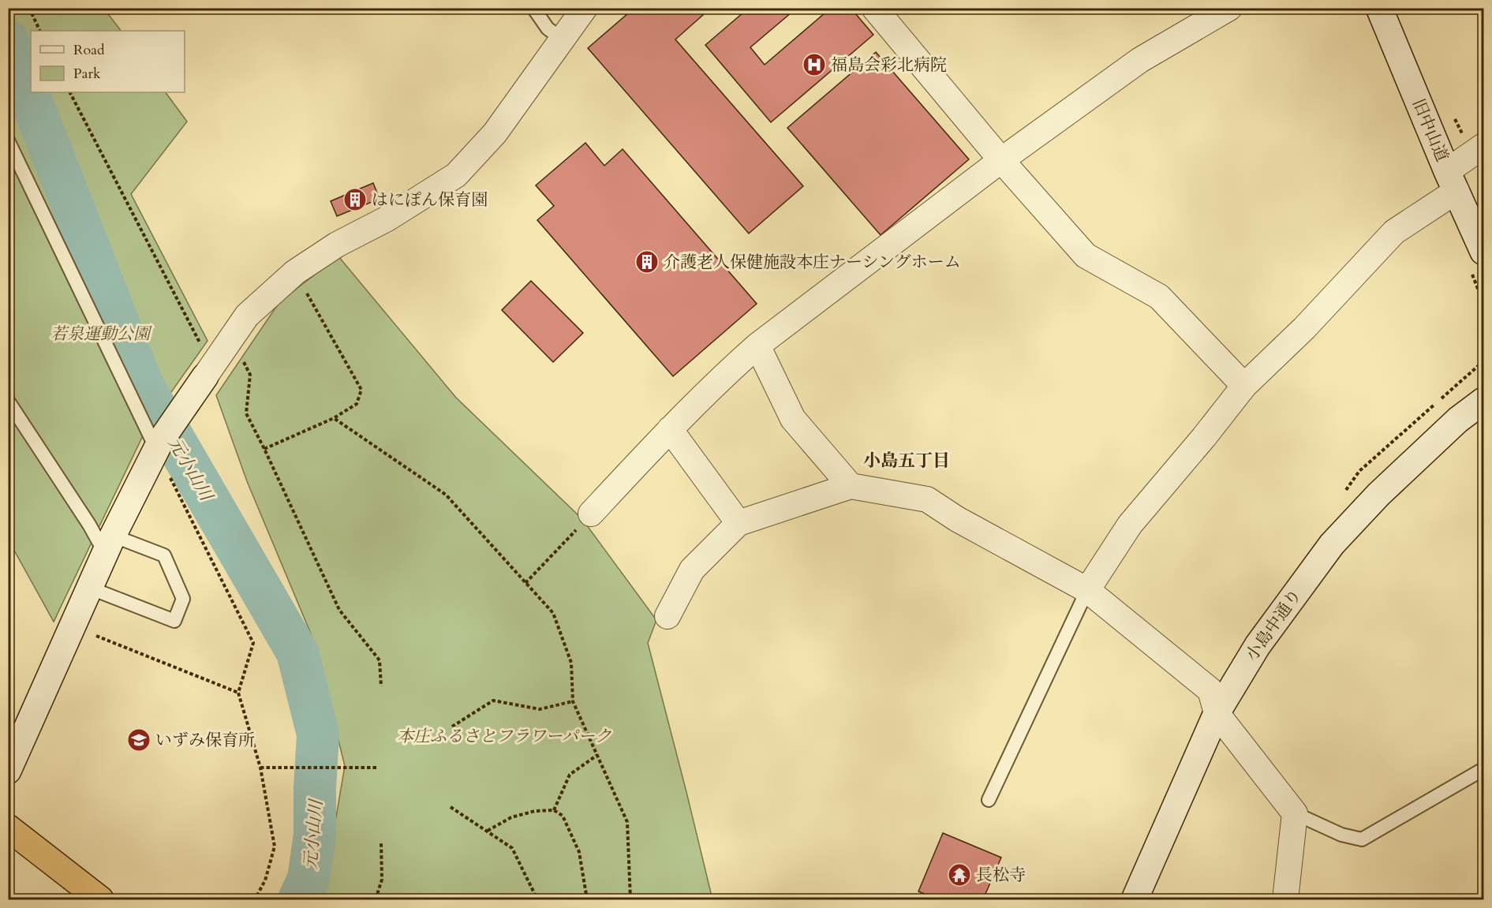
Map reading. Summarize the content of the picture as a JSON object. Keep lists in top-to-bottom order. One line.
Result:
{"streets":{"street":["旧中山道","小島中通り"]},"districts":["小島五丁目"],"water":["元小山川"],"parks":["若泉運動公園","本庄ふるさとフラワーパーク"],"places":{"hospital":["福島会彩北病院"],"building":["はにぽん保育園","介護老人保健施設本庄ナーシングホーム"],"school or university":["いずみ保育所"],"temple":["長松寺"]},"legend":["Road","Park"]}
